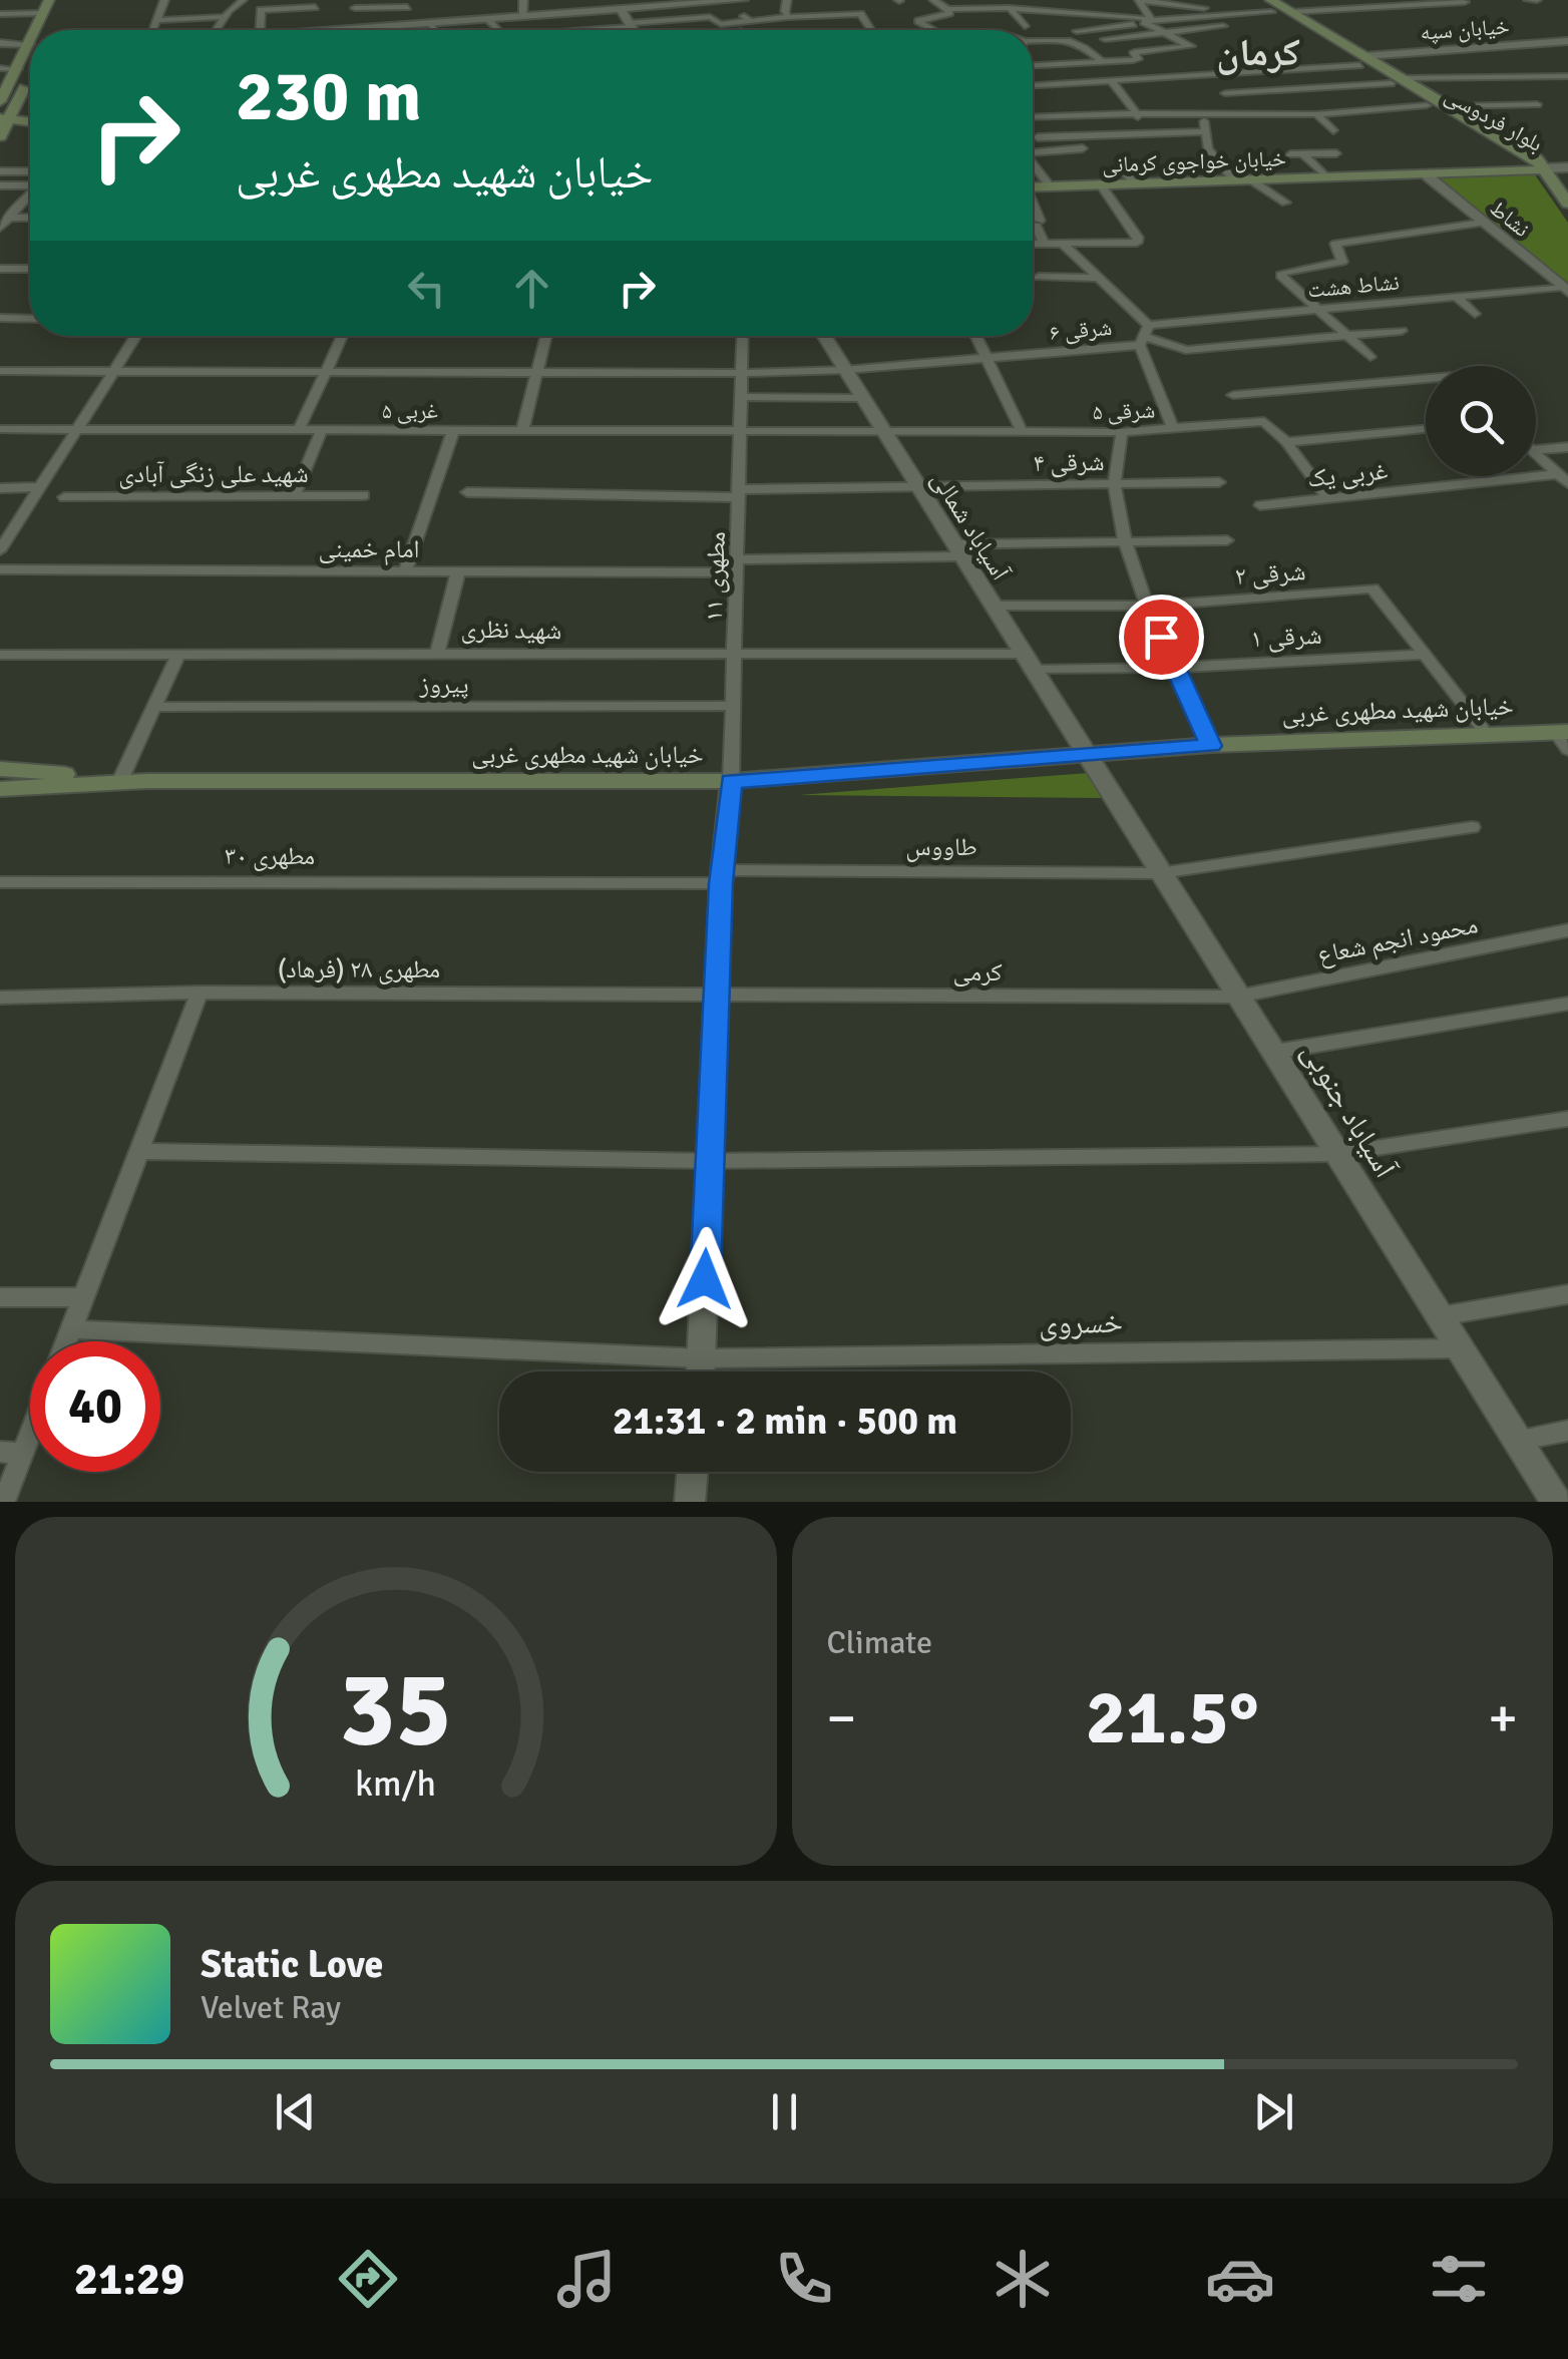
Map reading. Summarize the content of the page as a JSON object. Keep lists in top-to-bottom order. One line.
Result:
{"streets":{"main road":["بلوار فردوسی","خیابان خواجوی کرمانی","خیابان شهید مطهری غربی"],"street":["خیابان سپه","نشاط","نشاط هشت","شرقی ۶","۵ غربی","شرقی ۵","شرقی ۴","شهید علی زنگی آبادی","غربی یک","آسیاباد شمالی","امام خمینی","شرقی ۲","مطهری ۱۱","شهید نظری","شرقی ۱","پیروز","طاووس","مطهری ۳۰","محمود انجم شعاع","مطهری ۲۸ (فرهاد)","کرمی","آسیاباد جنوبی","خسروی"]},"crossings":[["خیابان سپه","بلوار فردوسی"],["نشاط","نشاط هشت"],["نشاط هشت","شرقی ۶"],["شرقی ۶","آسیاباد شمالی"],["شرقی ۶","مطهری ۱۱"],["۵ غربی","شرقی ۵"],["۵ غربی","آسیاباد شمالی"],["۵ غربی","مطهری ۱۱"],["شرقی ۵","غربی یک"],["شرقی ۵","آسیاباد شمالی"],["شرقی ۴","آسیاباد شمالی"],["شرقی ۴","مطهری ۱۱"],["آسیاباد شمالی","امام خمینی"],["آسیاباد شمالی","شرقی ۲"],["آسیاباد شمالی","شهید نظری"],["آسیاباد شمالی","شرقی ۱"],["آسیاباد شمالی","خیابان شهید مطهری غربی"],["آسیاباد شمالی","آسیاباد جنوبی"],["امام خمینی","مطهری ۱۱"],["شرقی ۲","شرقی ۱"],["مطهری ۱۱","شهید نظری"],["مطهری ۱۱","پیروز"],["مطهری ۱۱","خیابان شهید مطهری غربی"],["شهید نظری","شرقی ۱"],["خیابان شهید مطهری غربی","آسیاباد جنوبی"],["طاووس","مطهری ۳۰"],["طاووس","آسیاباد جنوبی"],["محمود انجم شعاع","کرمی"],["محمود انجم شعاع","آسیاباد جنوبی"],["مطهری ۲۸ (فرهاد)","کرمی"],["کرمی","آسیاباد جنوبی"],["آسیاباد جنوبی","خسروی"]],"districts":["کرمان"],"page":{"turn":["230 m","خیابان شهید مطهری غربی"],"limit":"40","trip":"21:31 · 2 min · 500 m","tile":"Climate","heat":["−","21.5°","+"],"song":["Static Love","Velvet Ray"],"tabs":"21:29","gauge":["35","km/h"]}}
